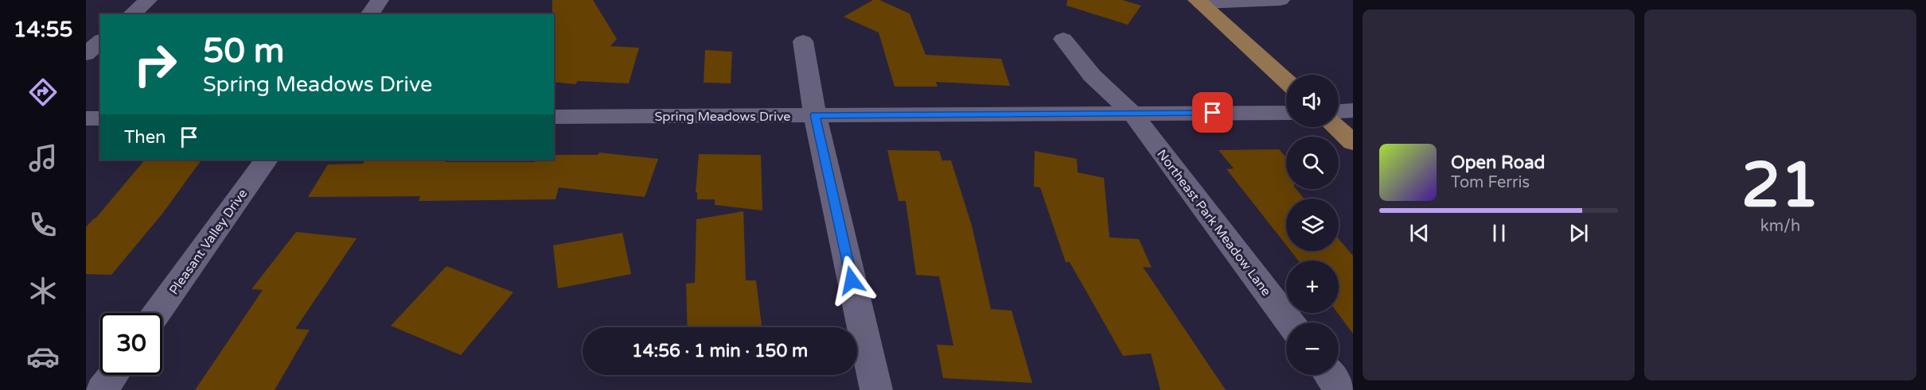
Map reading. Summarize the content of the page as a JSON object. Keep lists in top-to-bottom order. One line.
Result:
{"streets":{"street":["Spring Meadows Drive","Northeast Park Meadow Lane","Pleasant Valley Drive"]},"crossings":[["Spring Meadows Drive","Northeast Park Meadow Lane"]],"page":{"tabs":"14:55","tile":["21","km/h"],"turn":["50 m","Spring Meadows Drive"],"map_buttons":["+","−"],"then":"Then","song":["Open Road","Tom Ferris"],"limit":"30","trip":"14:56 · 1 min · 150 m"}}
